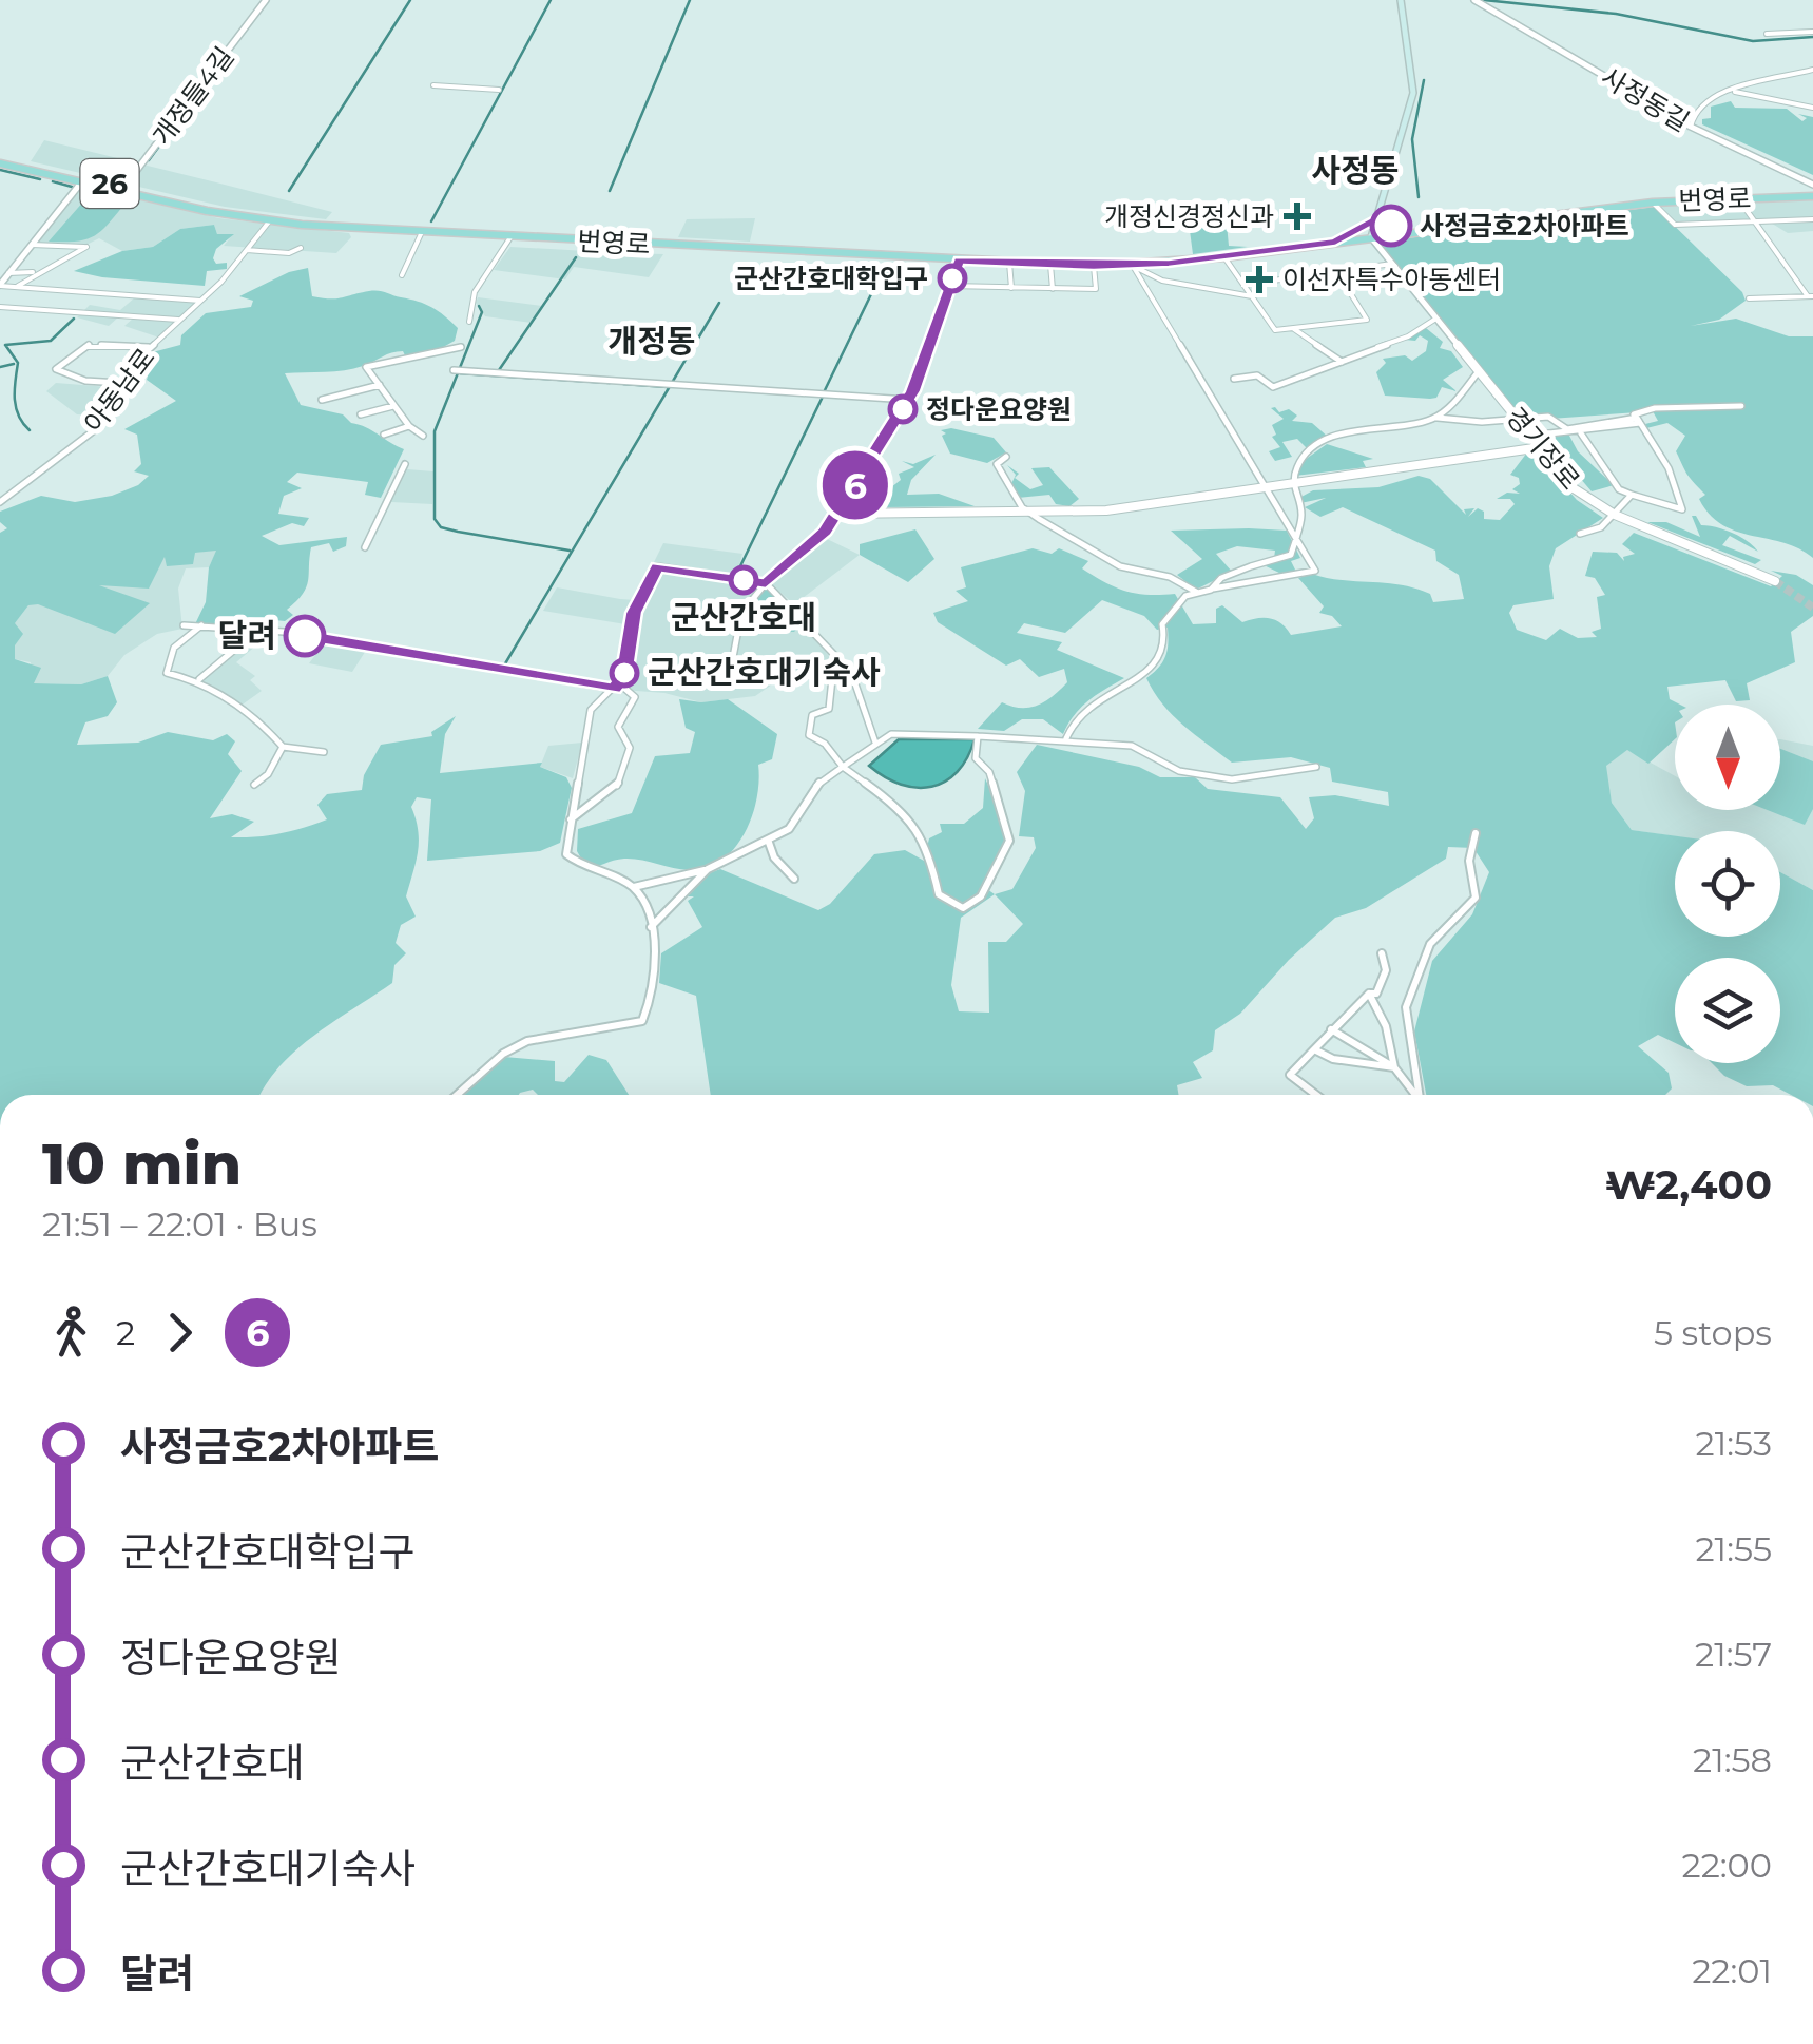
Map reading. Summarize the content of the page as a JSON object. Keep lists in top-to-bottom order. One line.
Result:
{"streets":{"main road":["26","번영로"],"street":["개정들4길","사정동길","아동남로","경기장로"]},"crossings":[["개정들4길","번영로"],["번영로","아동남로"],["번영로","경기장로"]],"districts":["사정동","개정동"],"places":{"health":["개정신경정신과","이선자특수아동센터"],"other":["사정금호2차아파트","군산간호대학입구","정다운요양원","군산간호대","달려","군산간호대기숙사"]},"lines":["bus line 6"],"north":"bottom","page":{"on_map":"6","heading":["10 min","21:51 – 22:01 · Bus","₩2,400"],"legs":["2","6","5 stops"],"list":[{"name":"사정금호2차아파트","value":"21:53"},{"name":"군산간호대학입구","value":"21:55"},{"name":"정다운요양원","value":"21:57"},{"name":"군산간호대","value":"21:58"},{"name":"군산간호대기숙사","value":"22:00"},{"name":"달려","value":"22:01"}]}}
